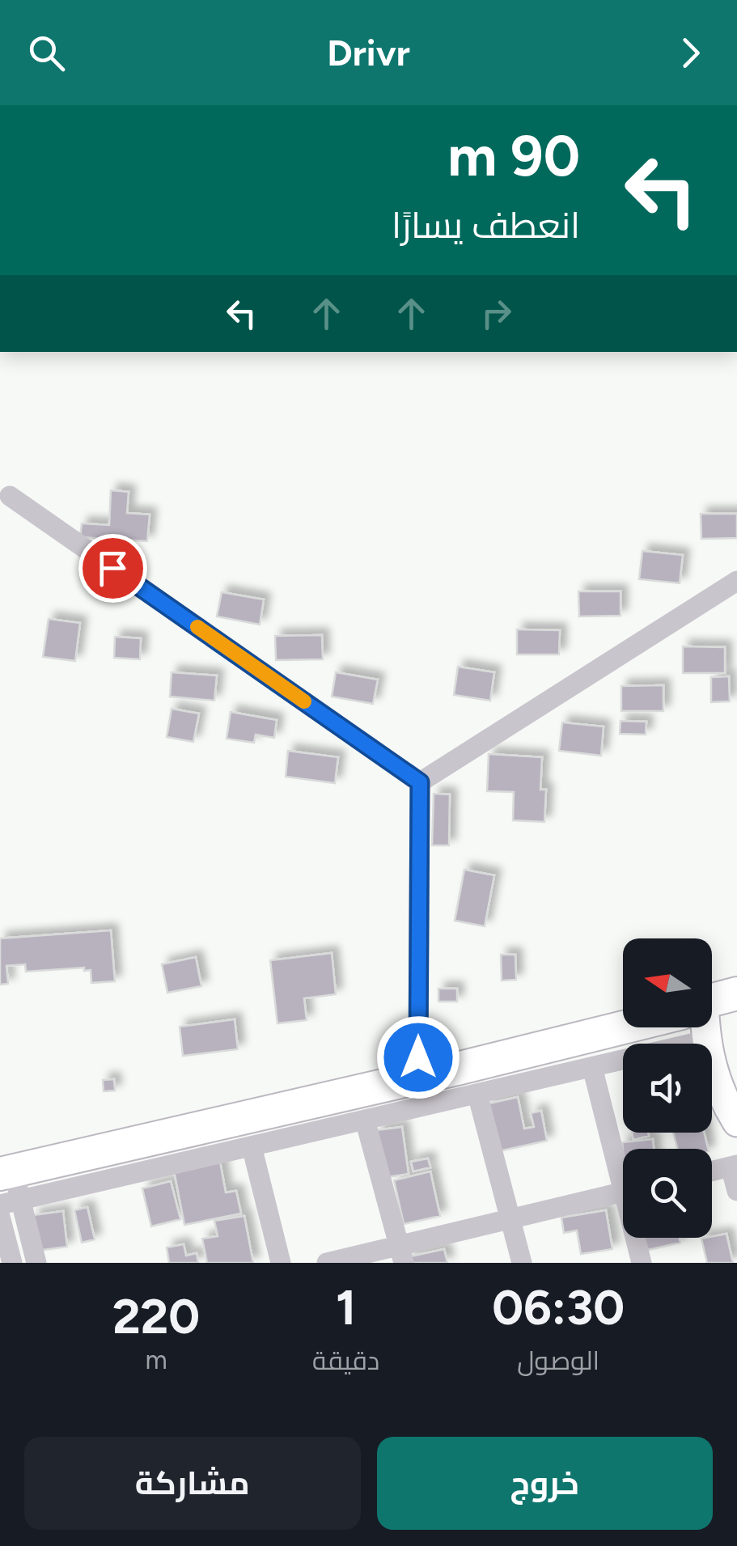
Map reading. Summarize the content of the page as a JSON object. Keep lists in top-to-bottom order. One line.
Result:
{"north":"left","page":{"header":"Drivr","turn":["90 m","انعطف يسارًا"],"eta":["06:30","الوصول","1","دقيقة","220","m"],"buttons":["خروج","مشاركة"]}}
